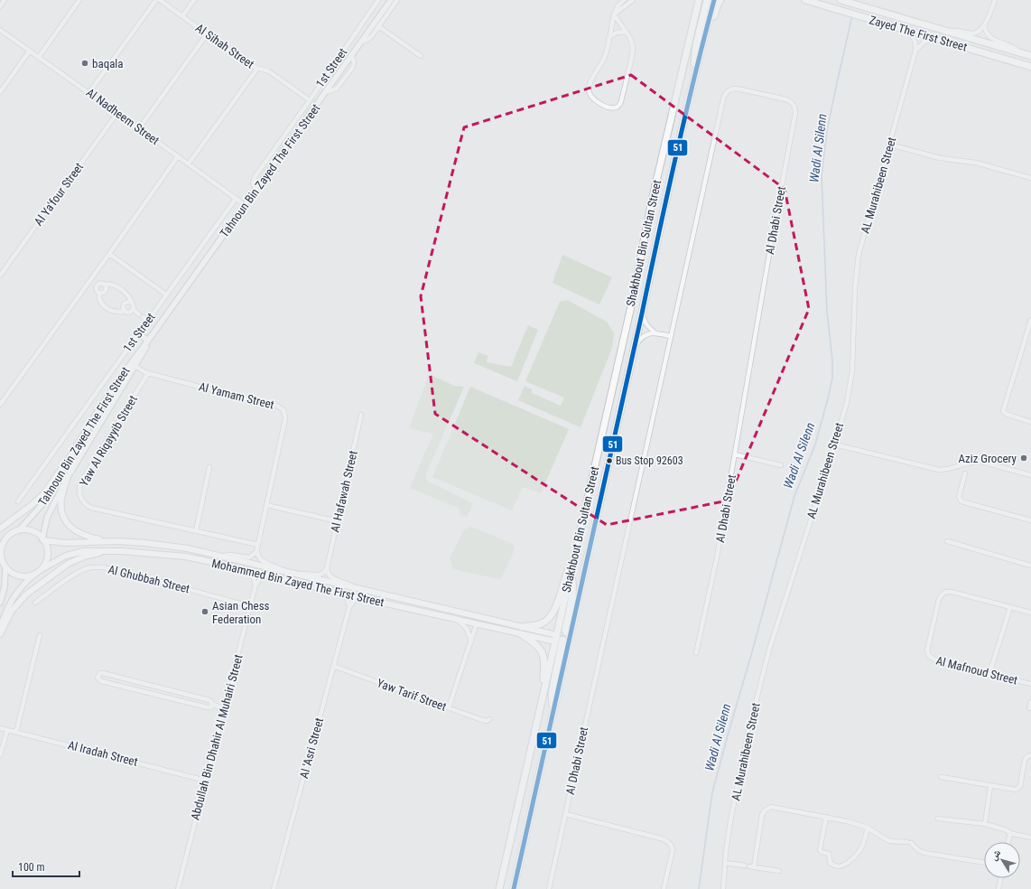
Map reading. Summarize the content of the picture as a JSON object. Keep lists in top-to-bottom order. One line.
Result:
{"streets":{"main road":["Zayed The First Street","Shakhbout Bin Sultan Street","Mohammed Bin Zayed The First Street"],"street":["Al Sihah Street","1st Street","Al Nadheem Street","Tahnoun Bin Zayed The First Street","AL Murahibeen Street","Al Ya'four Street","Al Dhabi Street","Al Yamam Street","Yaw Al Riqayyib Street","Al Hafawah Street","Al Ghubbah Street","Al Mafnoud Street","Yaw Tarif Street","Abdullah Bin Dhahir Al Muhairi Street","Al 'Asri Street","Al Iradah Street"]},"crossings":[["Al Sihah Street","1st Street"],["1st Street","Al Nadheem Street"],["1st Street","Tahnoun Bin Zayed The First Street"],["Al Nadheem Street","Tahnoun Bin Zayed The First Street"],["Al Nadheem Street","Al Ya'four Street"],["Tahnoun Bin Zayed The First Street","Al Yamam Street"],["Tahnoun Bin Zayed The First Street","Mohammed Bin Zayed The First Street"],["Shakhbout Bin Sultan Street","Mohammed Bin Zayed The First Street"],["Al Yamam Street","Yaw Al Riqayyib Street"],["Al Ghubbah Street","Abdullah Bin Dhahir Al Muhairi Street"],["Mohammed Bin Zayed The First Street","Al 'Asri Street"],["Yaw Tarif Street","Al 'Asri Street"],["Abdullah Bin Dhahir Al Muhairi Street","Al Iradah Street"]],"water":["Wadi Al Silenn"],"places":["baqala","Aziz Grocery","Bus Stop 92603","Asian Chess Federation"],"lines":["transit line 51"],"scale_bar":"100 m","north":"top left"}
